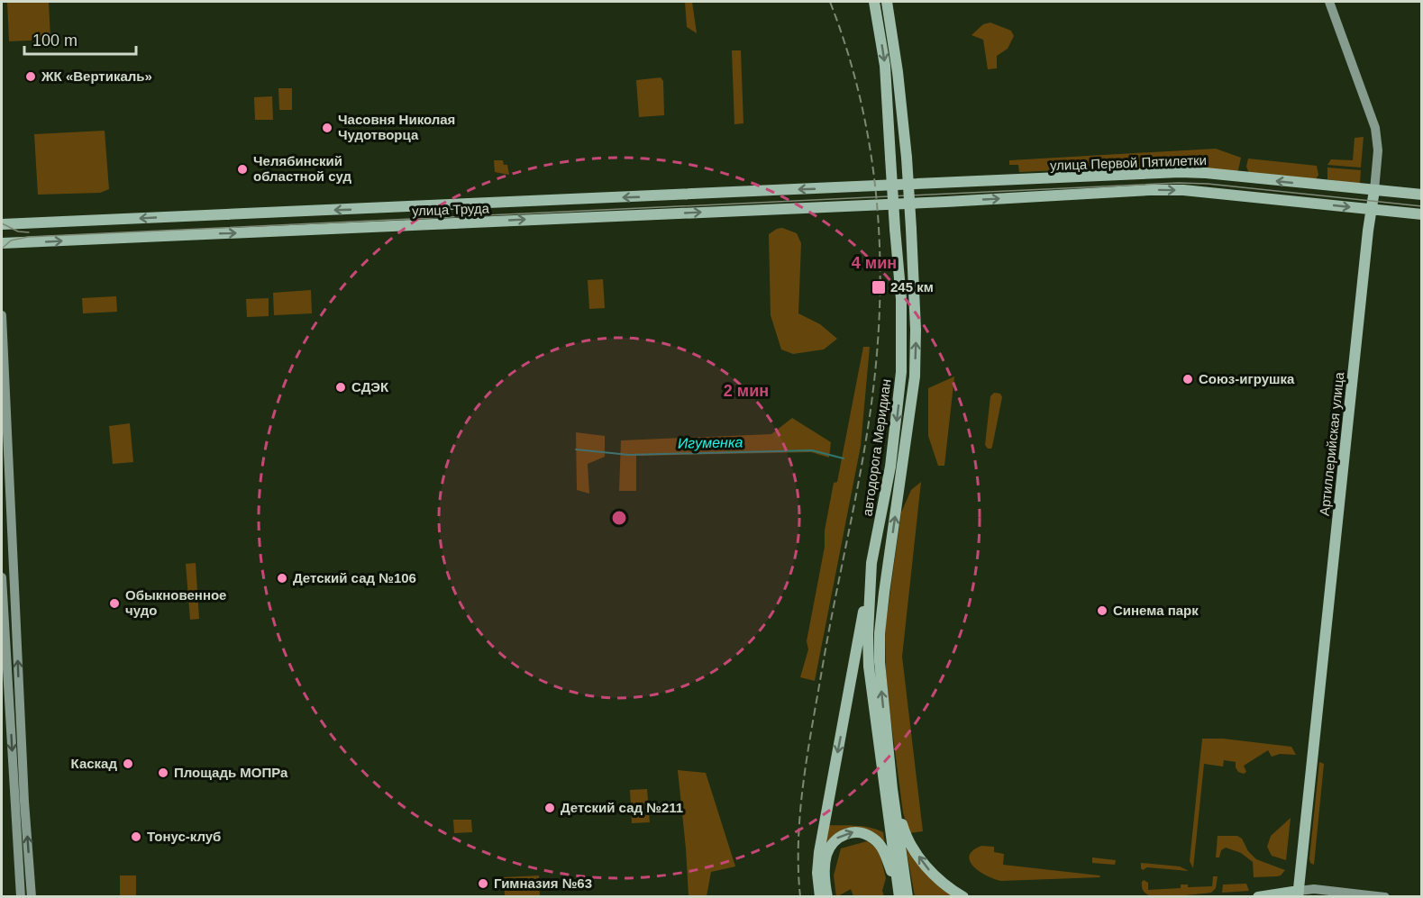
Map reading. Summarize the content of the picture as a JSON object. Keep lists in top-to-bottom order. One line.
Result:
{"streets":{"main road":["улица Первой Пятилетки","улица Труда","Артиллерийская улица","автодорога Меридиан"]},"crossings":[["улица Первой Пятилетки","улица Труда"],["улица Первой Пятилетки","Артиллерийская улица"]],"water":["Игуменка"],"places":{"other":["ЖК «Вертикаль»","Часовня Николая Чудотворца","Челябинский областной суд","Союз-игрушка","СДЭК","Детский сад №106","Обыкновенное чудо","Синема парк","Каскад","Площадь МОПРа","Детский сад №211","Тонус-клуб","Гимназия №63"],"transit":["245 км"]},"scale_bar":"100 m","rings":["4 мин","2 мин"]}
